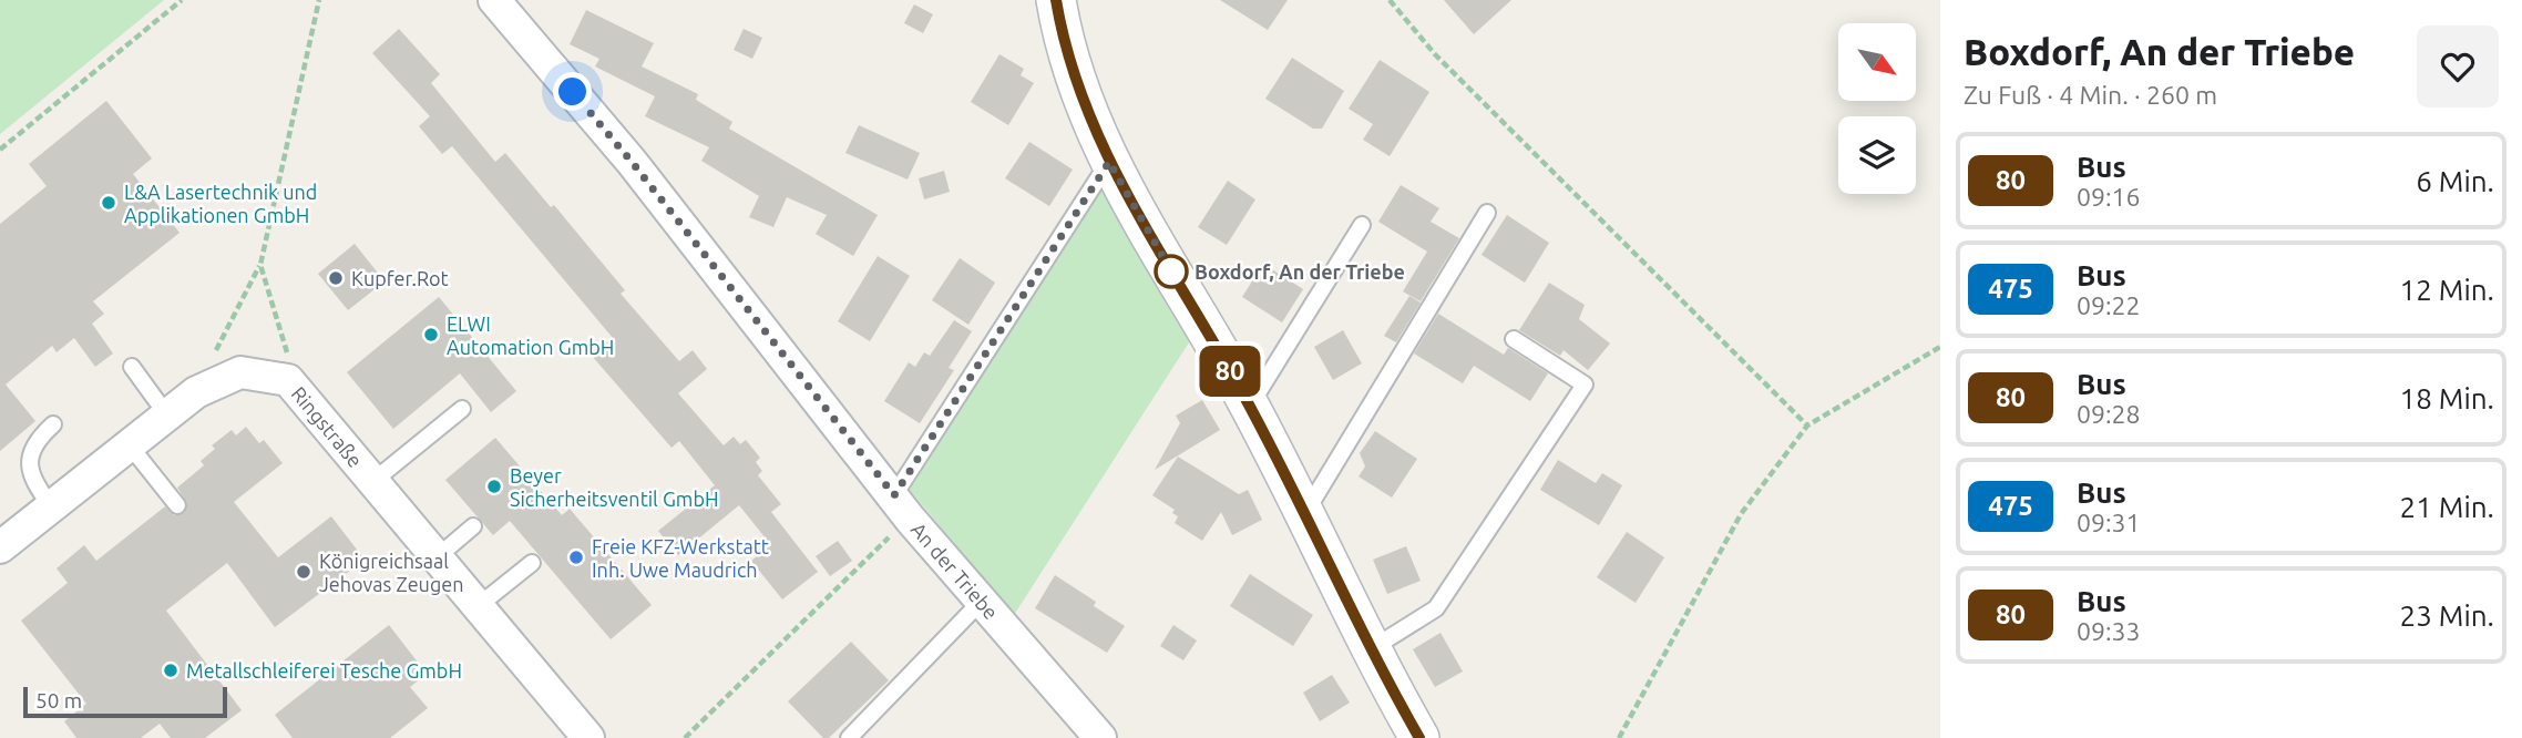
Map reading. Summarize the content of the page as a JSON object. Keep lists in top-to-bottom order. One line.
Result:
{"streets":{"street":["Ringstraße","An der Triebe"]},"places":["L&A Lasertechnik und Applikationen GmbH","Boxdorf, An der Triebe","Kupfer.Rot","ELWI Automation GmbH","Beyer Sicherheitsventil GmbH","Freie KFZ-Werkstatt Inh. Uwe Maudrich","Königreichsaal Jehovas Zeugen","Metallschleiferei Tesche GmbH"],"lines":["bus line 80"],"scale_bar":"50 m","north":"bottom right","page":{"on_map":"80","heading":["Boxdorf, An der Triebe","Zu Fuß · 4 Min. · 260 m"],"list":[{"mark":"80","name":"Bus","note":"09:16","value":"6 Min."},{"mark":"475","name":"Bus","note":"09:22","value":"12 Min."},{"mark":"80","name":"Bus","note":"09:28","value":"18 Min."},{"mark":"475","name":"Bus","note":"09:31","value":"21 Min."},{"mark":"80","name":"Bus","note":"09:33","value":"23 Min."}],"scale":"50 m"}}
